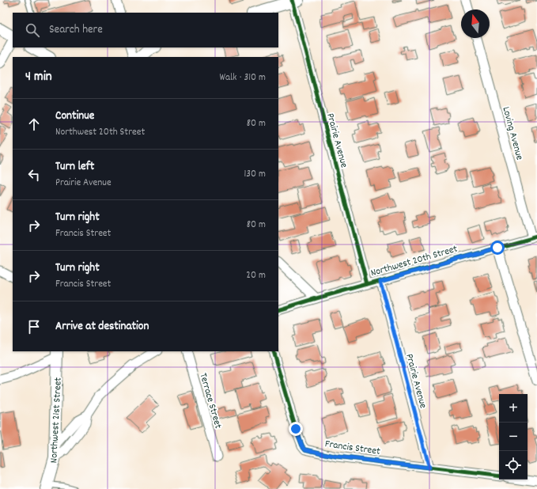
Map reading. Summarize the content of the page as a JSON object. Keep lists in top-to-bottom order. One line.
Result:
{"streets":{"street":["Loving Avenue","Prairie Avenue","Northwest 20th Street","Terrace Street","Northwest 21st Street","Francis Street"]},"crossings":[["Loving Avenue","Northwest 20th Street"],["Prairie Avenue","Northwest 20th Street"],["Prairie Avenue","Francis Street"]],"north":"top","page":{"search":"Search here","heading":["4 min","Walk · 310 m"],"list":[["Continue","Northwest 20th Street","80 m"],["Turn left","Prairie Avenue","130 m"],["Turn right","Francis Street","80 m"],["Turn right","Francis Street","20 m"],"Arrive at destination"],"map_buttons":["+","−"]}}
